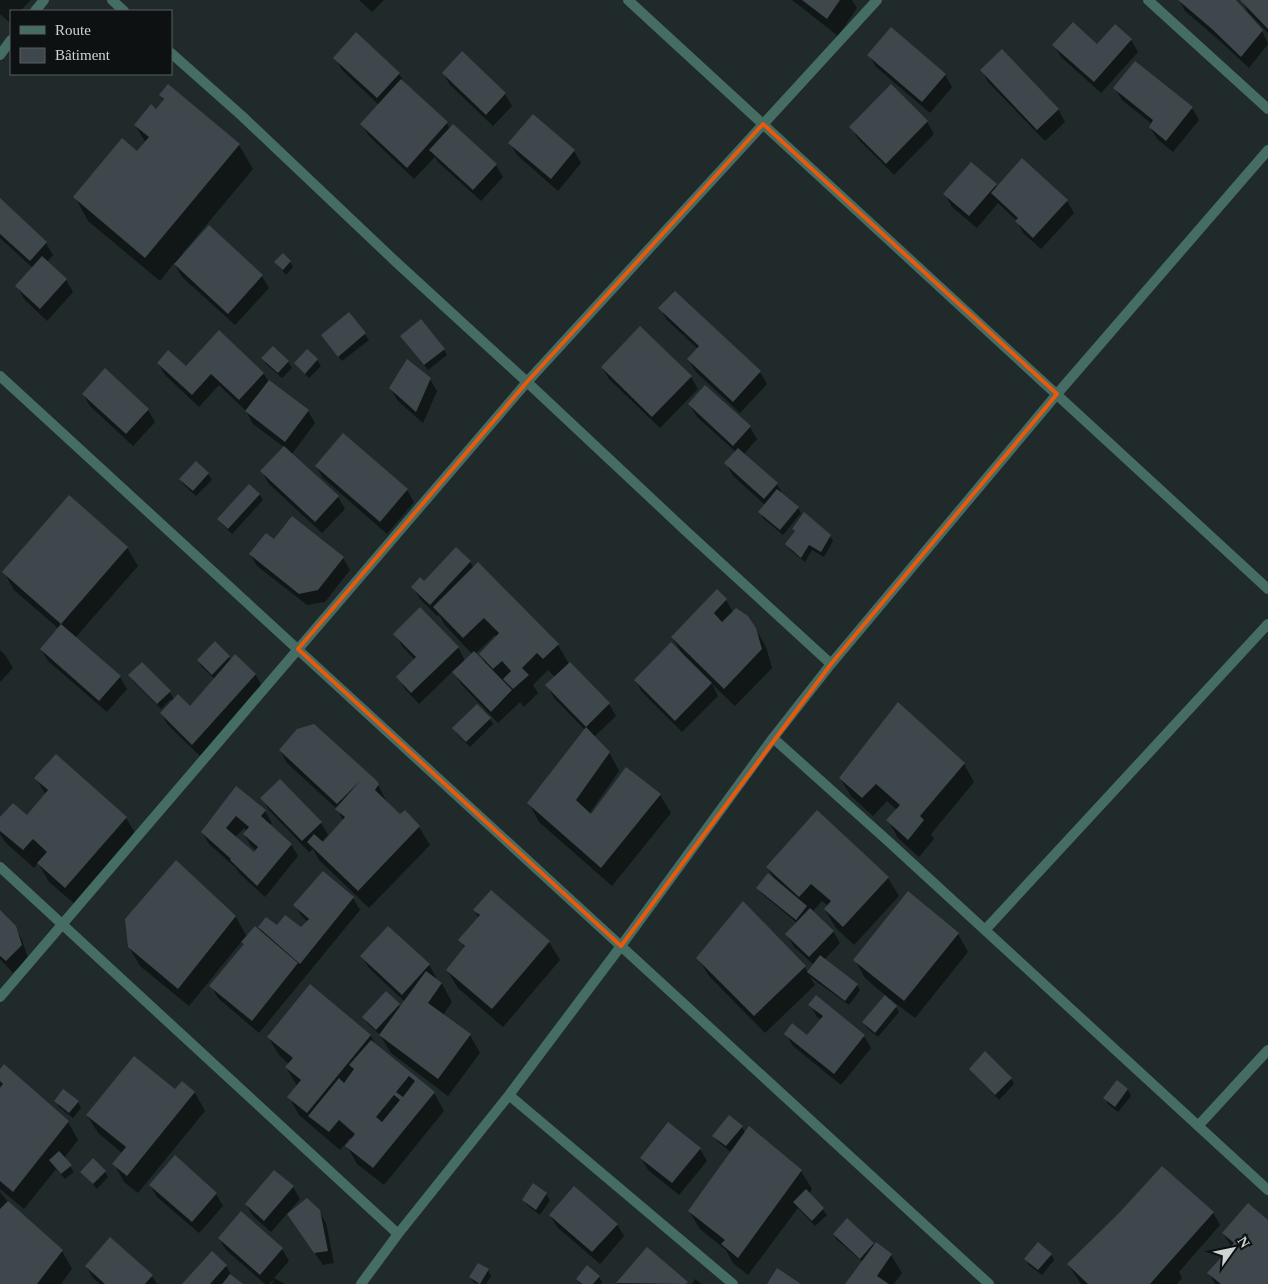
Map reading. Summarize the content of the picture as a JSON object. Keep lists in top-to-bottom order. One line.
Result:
{"legend":["Route","Bâtiment"],"north":"top right"}
